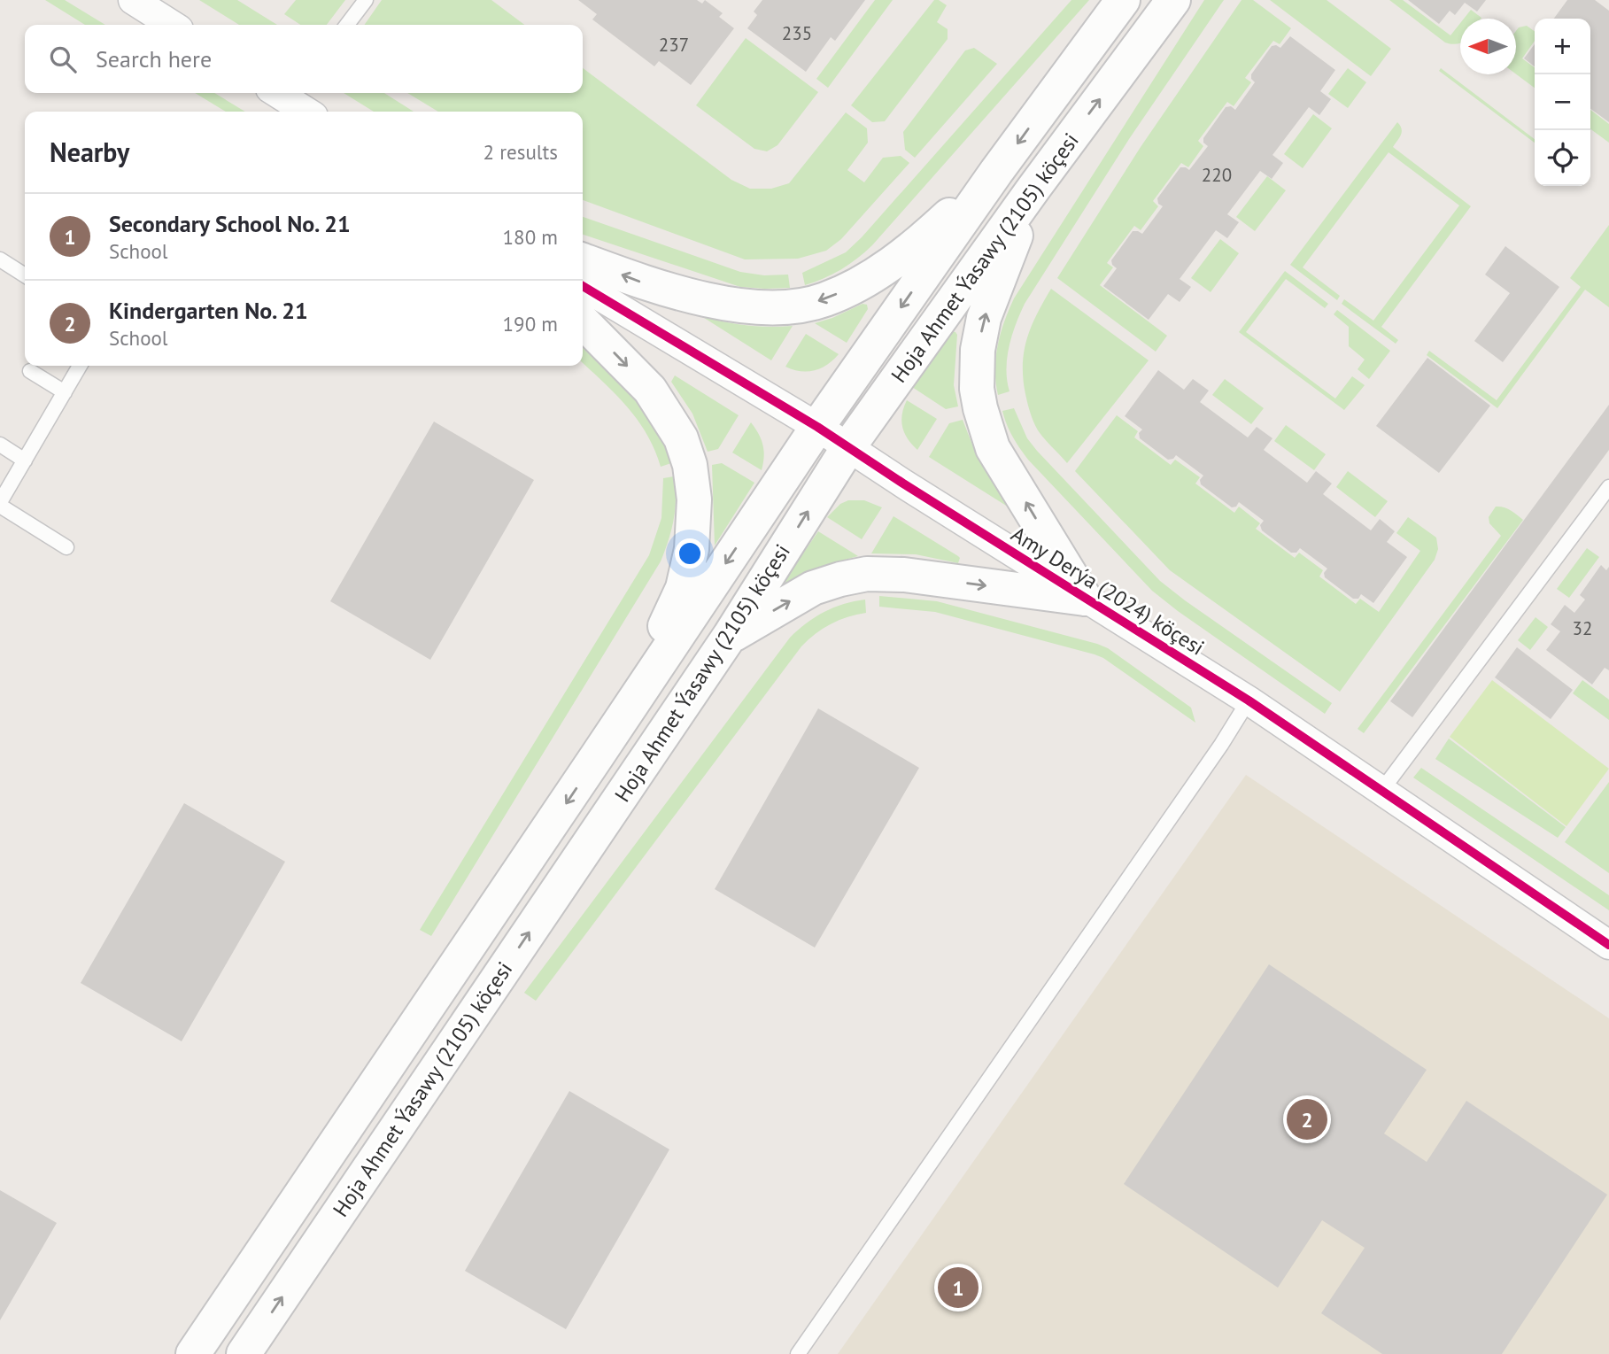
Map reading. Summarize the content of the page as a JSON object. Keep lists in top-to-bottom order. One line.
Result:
{"streets":{"main road":["Hoja Ahmet Ýasawy (2105) köçesi"],"street":["Amy Derýa (2024) köçesi"]},"crossings":[["Hoja Ahmet Ýasawy (2105) köçesi","Amy Derýa (2024) köçesi"]],"house_numbers":["235","237","220","32"],"north":"left","page":{"map_buttons":["+","−"],"search":"Search here","heading":["Nearby","2 results"],"list":[{"mark":"1","name":"Secondary School No. 21","note":"School","value":"180 m"},{"mark":"2","name":"Kindergarten No. 21","note":"School","value":"190 m"}],"pins":["2","1"]}}
